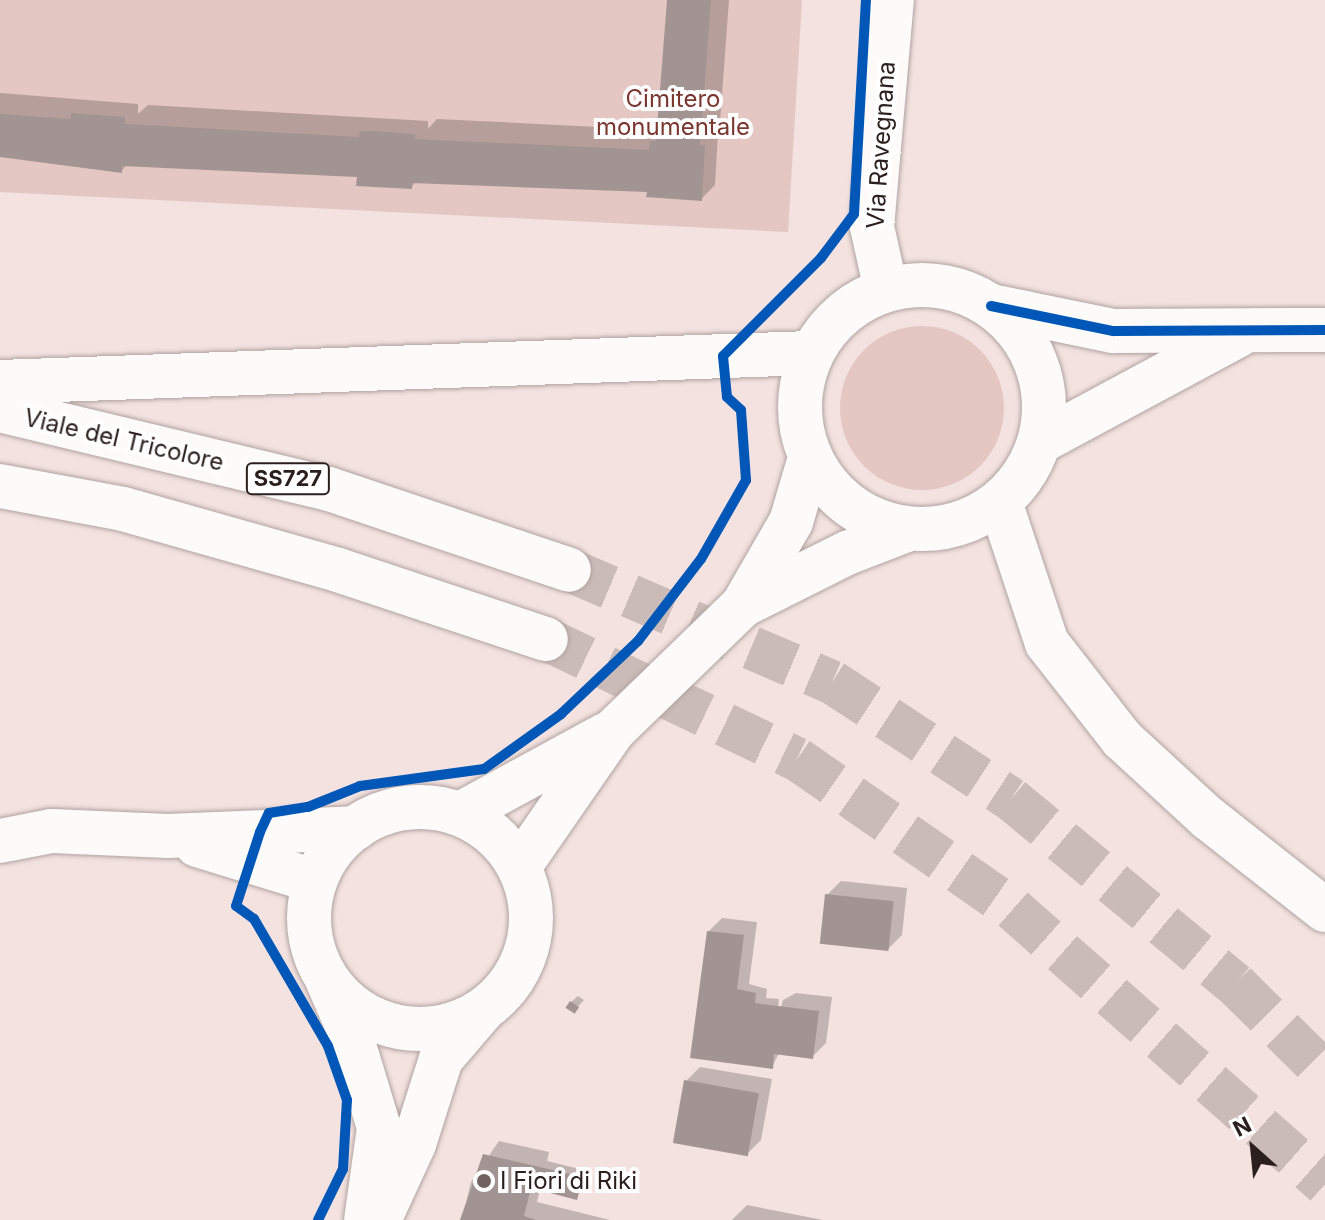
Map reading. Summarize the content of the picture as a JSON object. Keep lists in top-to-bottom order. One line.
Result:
{"streets":{"main road":["Via Ravegnana","Viale del Tricolore","SS727"]},"parks":["Cimitero monumentale"],"places":["I Fiori di Riki"],"north":"top left"}
